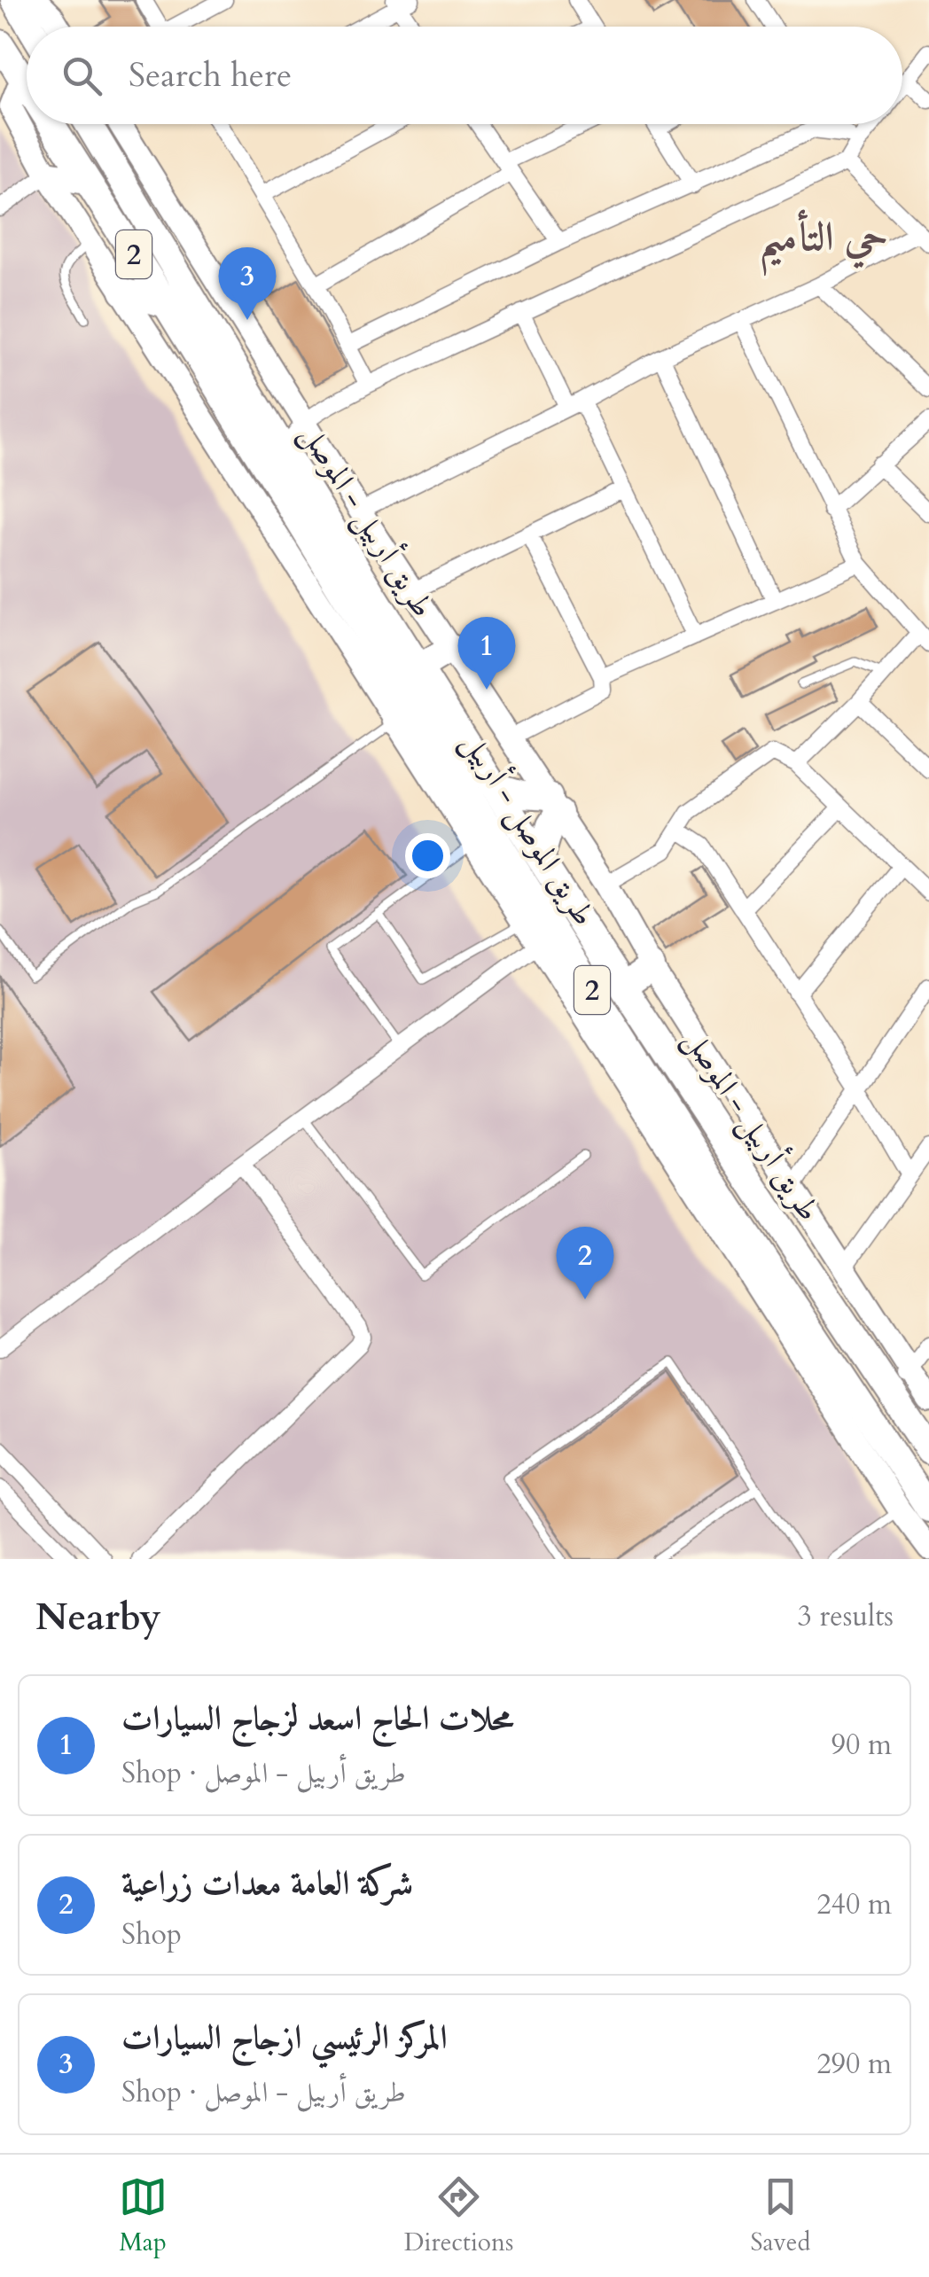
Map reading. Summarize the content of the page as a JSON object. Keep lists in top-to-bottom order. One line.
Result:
{"streets":{"highway":["2","طريق أربيل - الموصل","طريق الموصل - أربيل"]},"crossings":[["طريق أربيل - الموصل","طريق الموصل - أربيل"]],"districts":["حي التأميم"],"page":{"search":"Search here","pins":["3","1","2"],"heading":["Nearby","3 results"],"list":[{"mark":"1","name":"محلات الحاج اسعد لزجاج السيارات","note":"Shop · طريق أربيل - الموصل","value":"90 m"},{"mark":"2","name":"شركة العامة معدات زراعية","note":"Shop","value":"240 m"},{"mark":"3","name":"المركز الرئيسي ازجاج السيارات","note":"Shop · طريق أربيل - الموصل","value":"290 m"}],"nav":["Map","Directions","Saved"]}}
